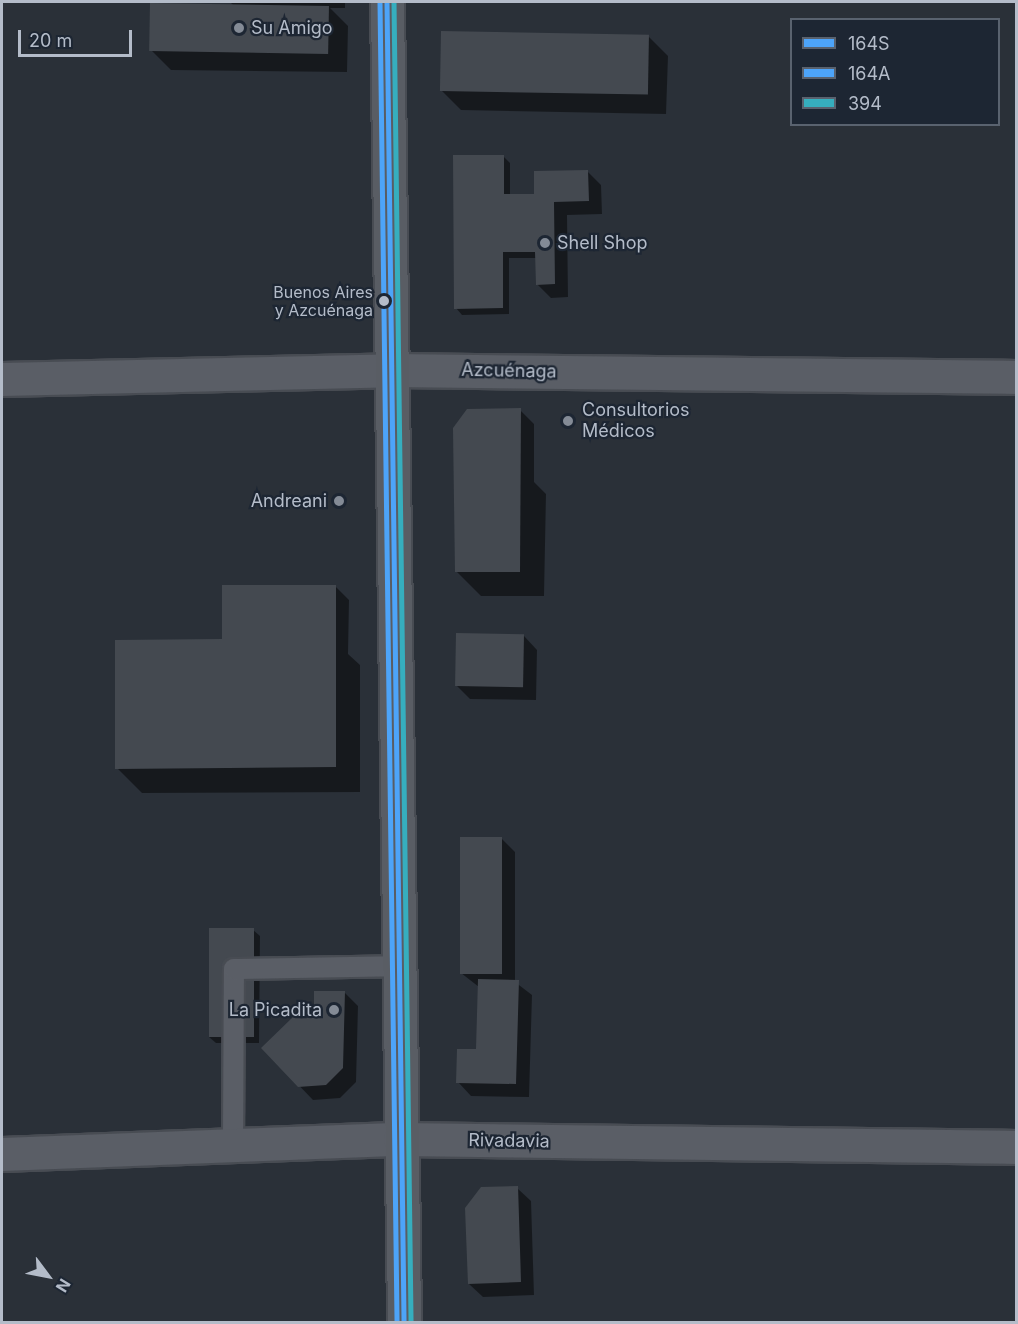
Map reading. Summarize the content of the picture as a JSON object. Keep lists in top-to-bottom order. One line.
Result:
{"streets":{"street":["Azcuénaga","Rivadavia"]},"places":["Su Amigo","Shell Shop","Buenos Aires y Azcuénaga","Consultorios Médicos","Andreani","La Picadita"],"lines":["transit line 164S","transit line 164A","transit line 394"],"legend":["164S","164A","394"],"scale_bar":"20 m","north":"bottom right"}
